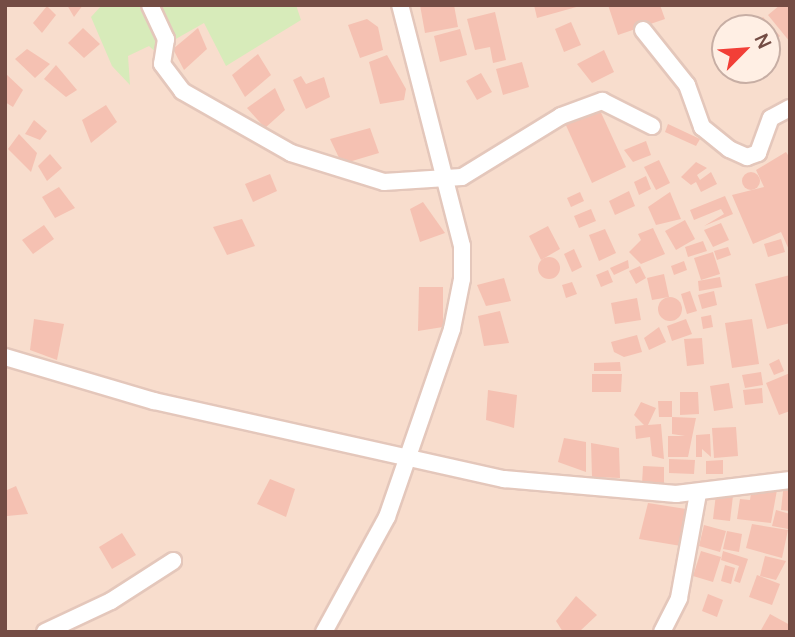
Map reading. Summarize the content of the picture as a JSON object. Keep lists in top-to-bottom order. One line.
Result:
{"north":"top right"}
